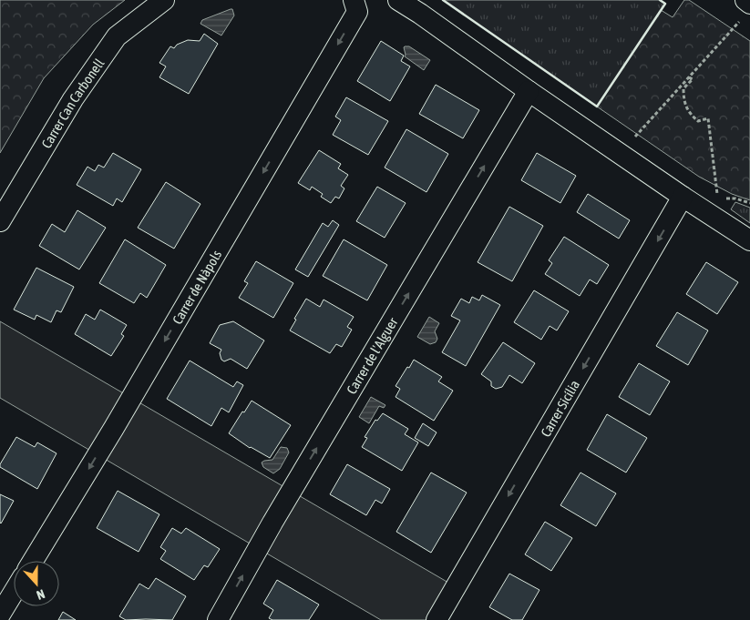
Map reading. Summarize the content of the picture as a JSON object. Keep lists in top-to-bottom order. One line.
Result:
{"streets":{"street":["Carrer Can Carbonell","Carrer de Nàpols","Carrer de l'Alguer","Carrer Sicília"]},"one_way":["Carrer de Nàpols","Carrer de l'Alguer","Carrer Sicília"],"north":"bottom"}
